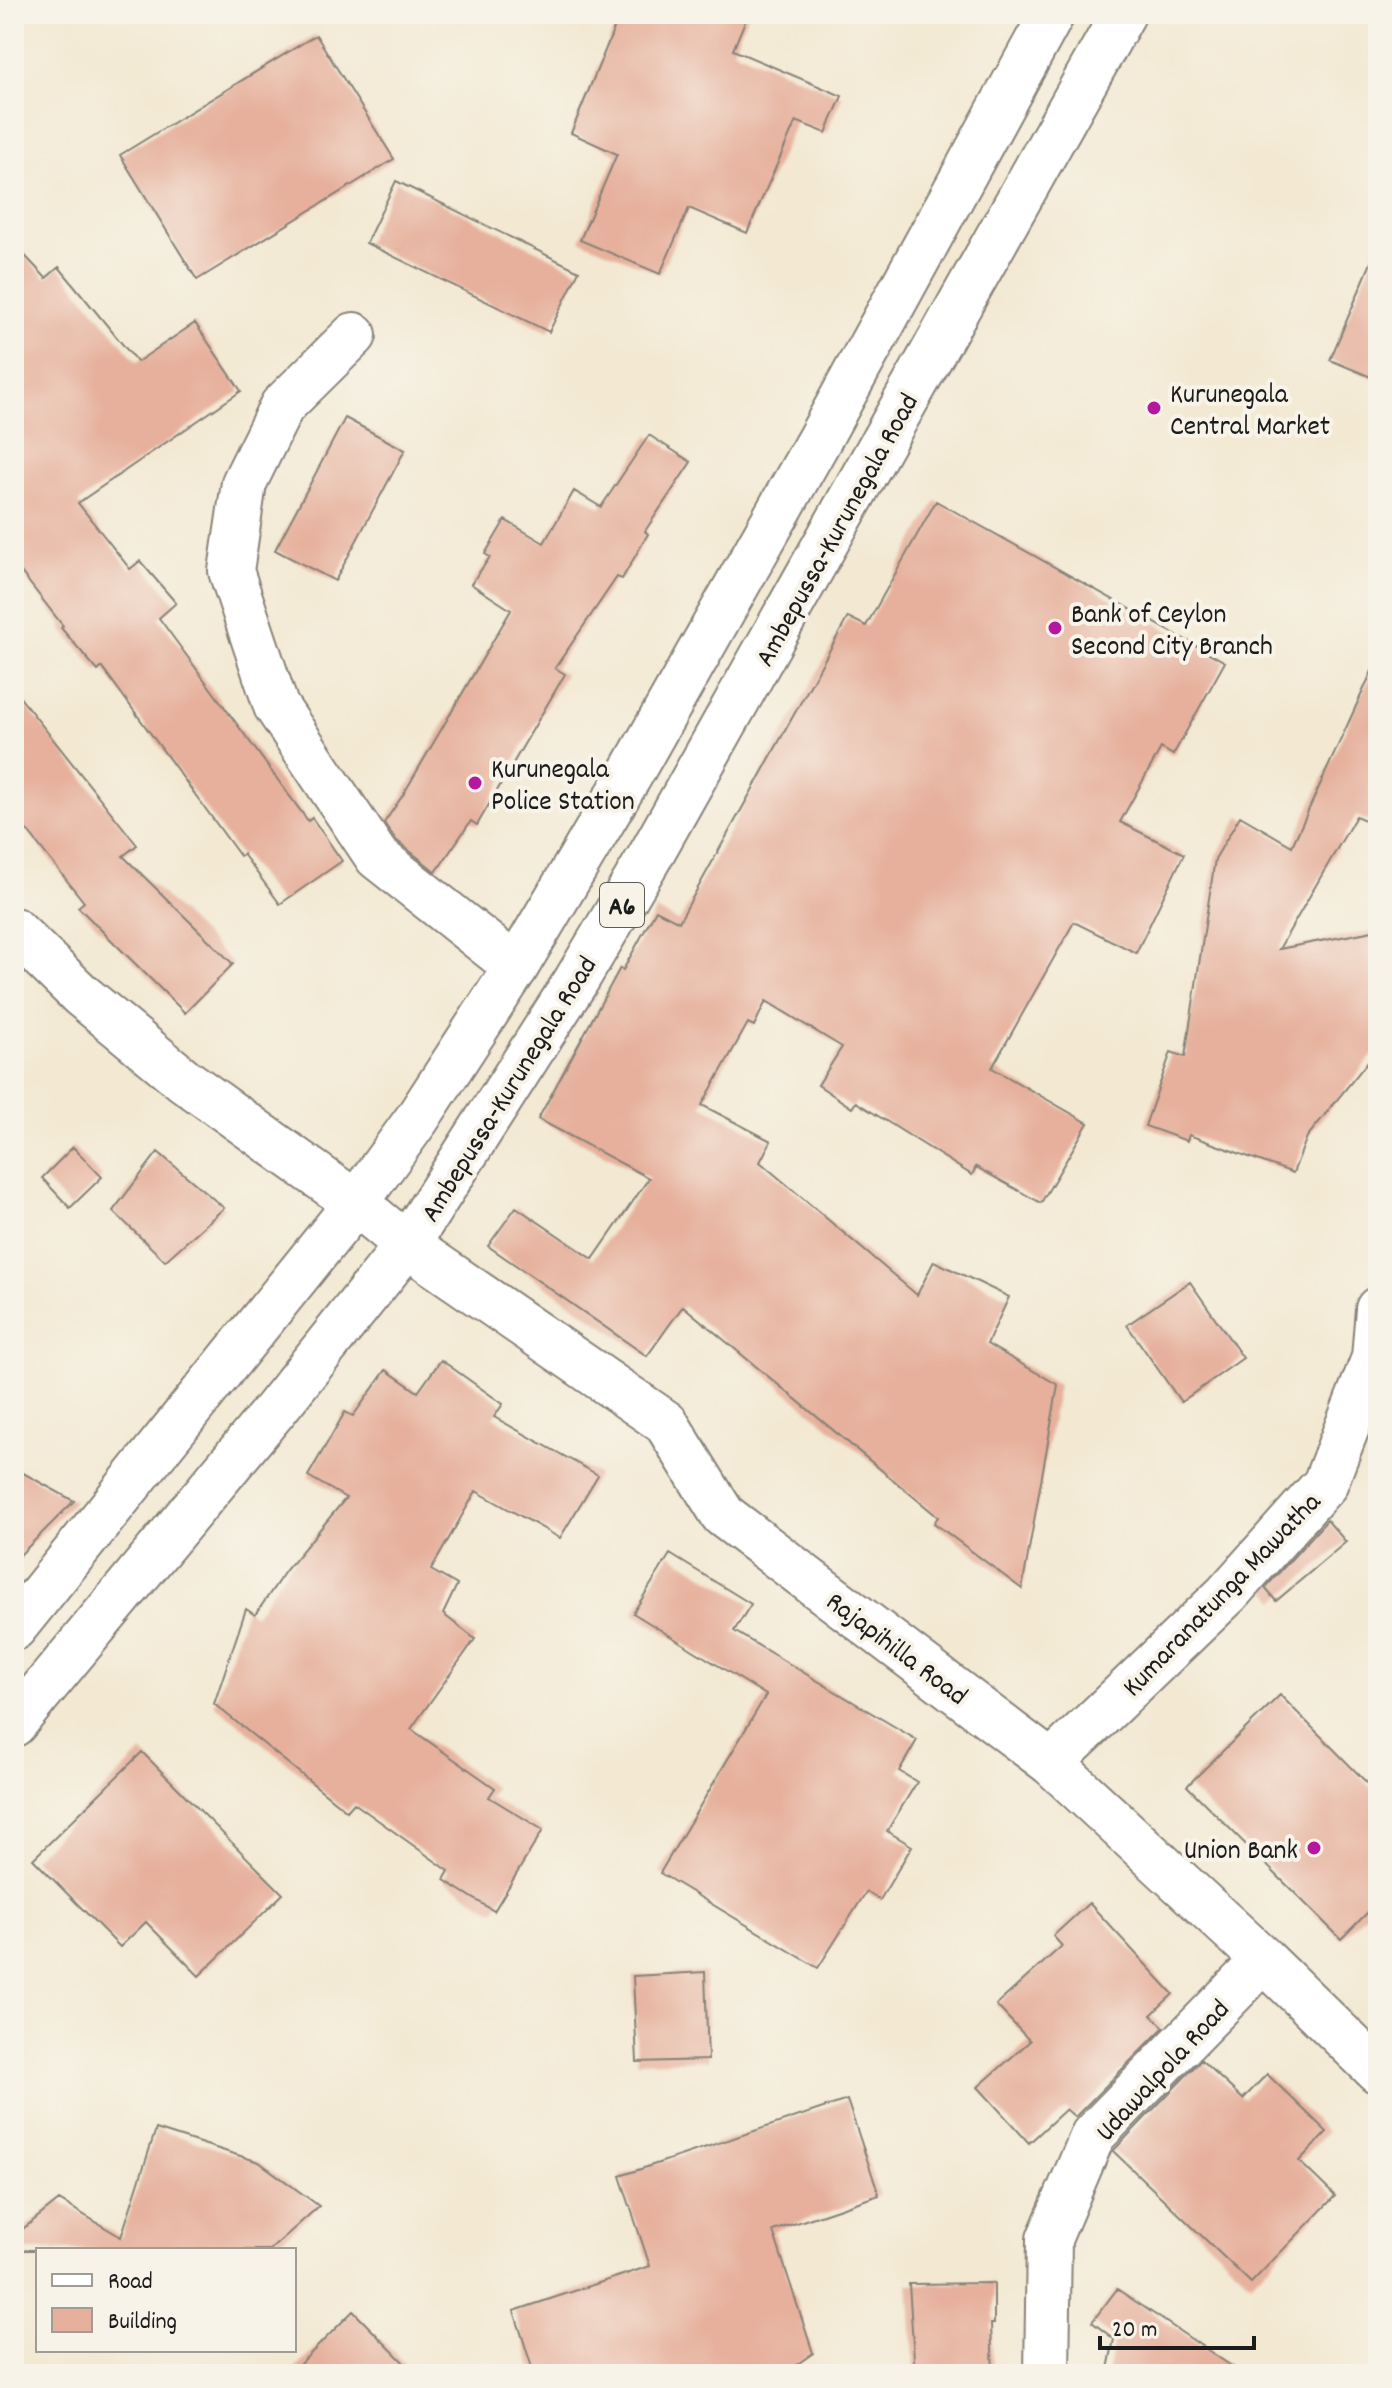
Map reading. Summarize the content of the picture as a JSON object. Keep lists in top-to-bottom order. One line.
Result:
{"streets":{"main road":["Ambepussa-Kurunegala Road","A6","Kumaranatunga Mawatha","Rajapihilla Road","Udawalpola Road"]},"crossings":[["Ambepussa-Kurunegala Road","Rajapihilla Road"],["Kumaranatunga Mawatha","Rajapihilla Road"],["Rajapihilla Road","Udawalpola Road"]],"places":["Kurunegala Central Market","Bank of Ceylon Second City Branch","Kurunegala Police Station","Union Bank"],"legend":["Road","Building"],"scale_bar":"20 m"}
